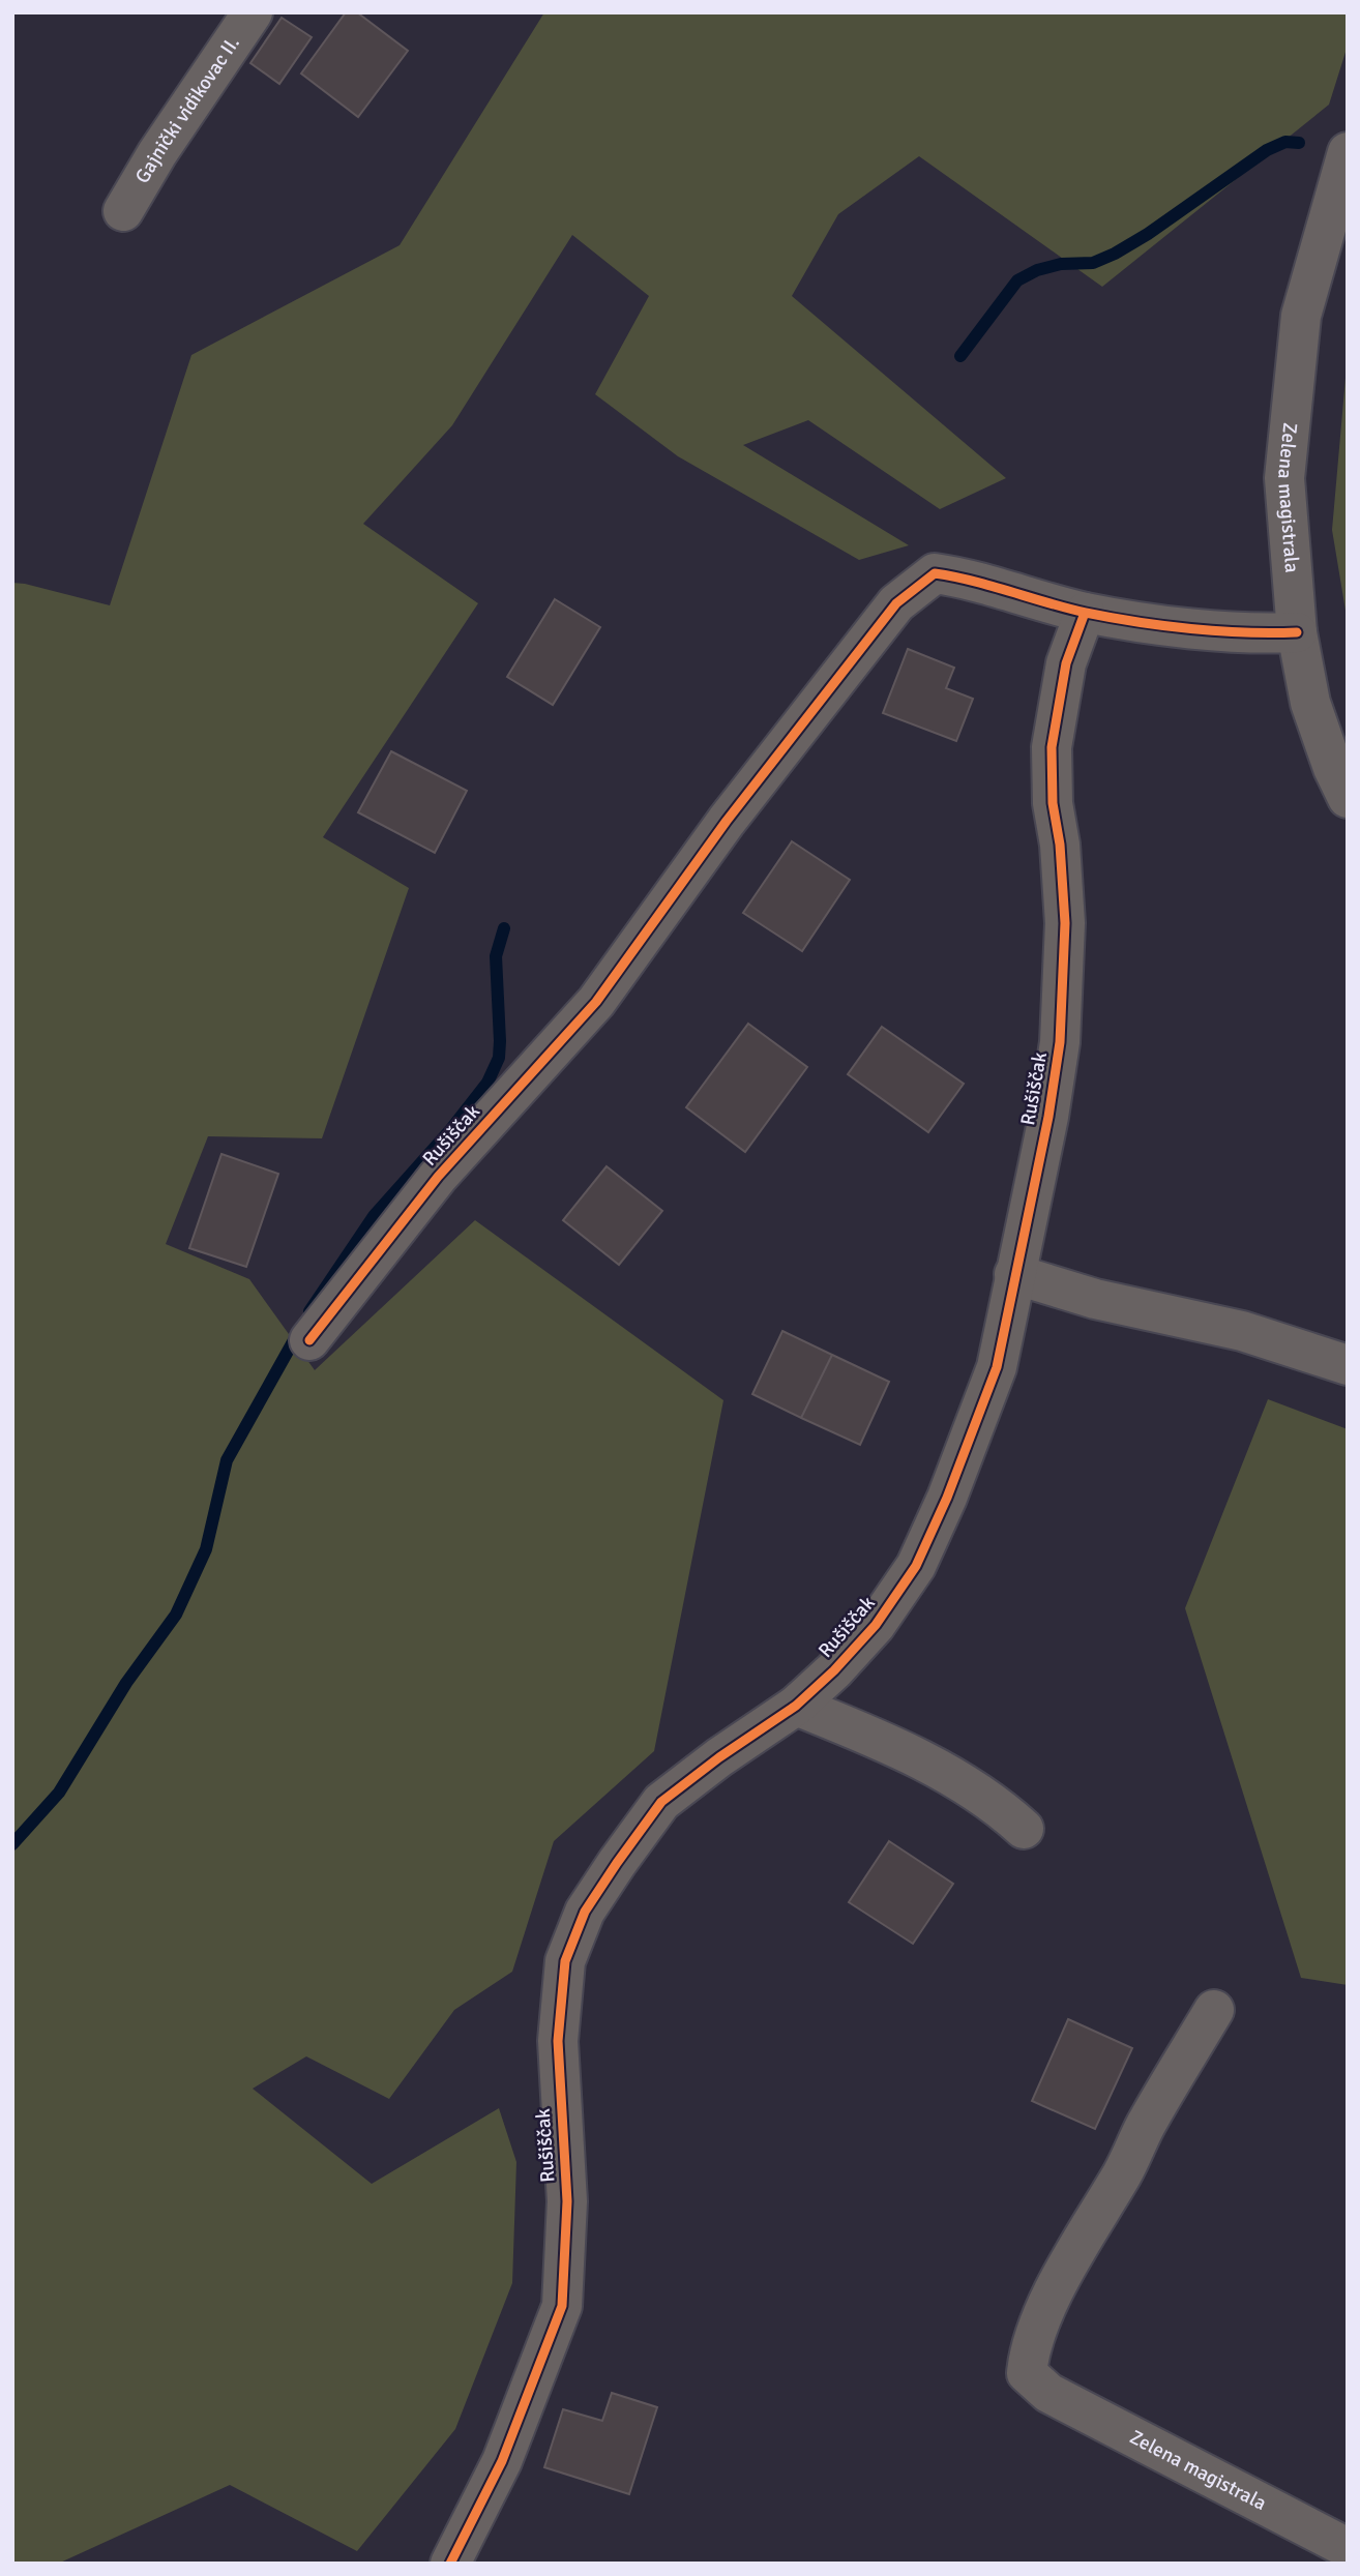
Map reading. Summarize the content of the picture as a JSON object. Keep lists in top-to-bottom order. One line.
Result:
{"streets":{"street":["Gajnički vidikovac II.","Zelena magistrala","Rušiščak"]},"crossings":[["Zelena magistrala","Rušiščak"]]}
